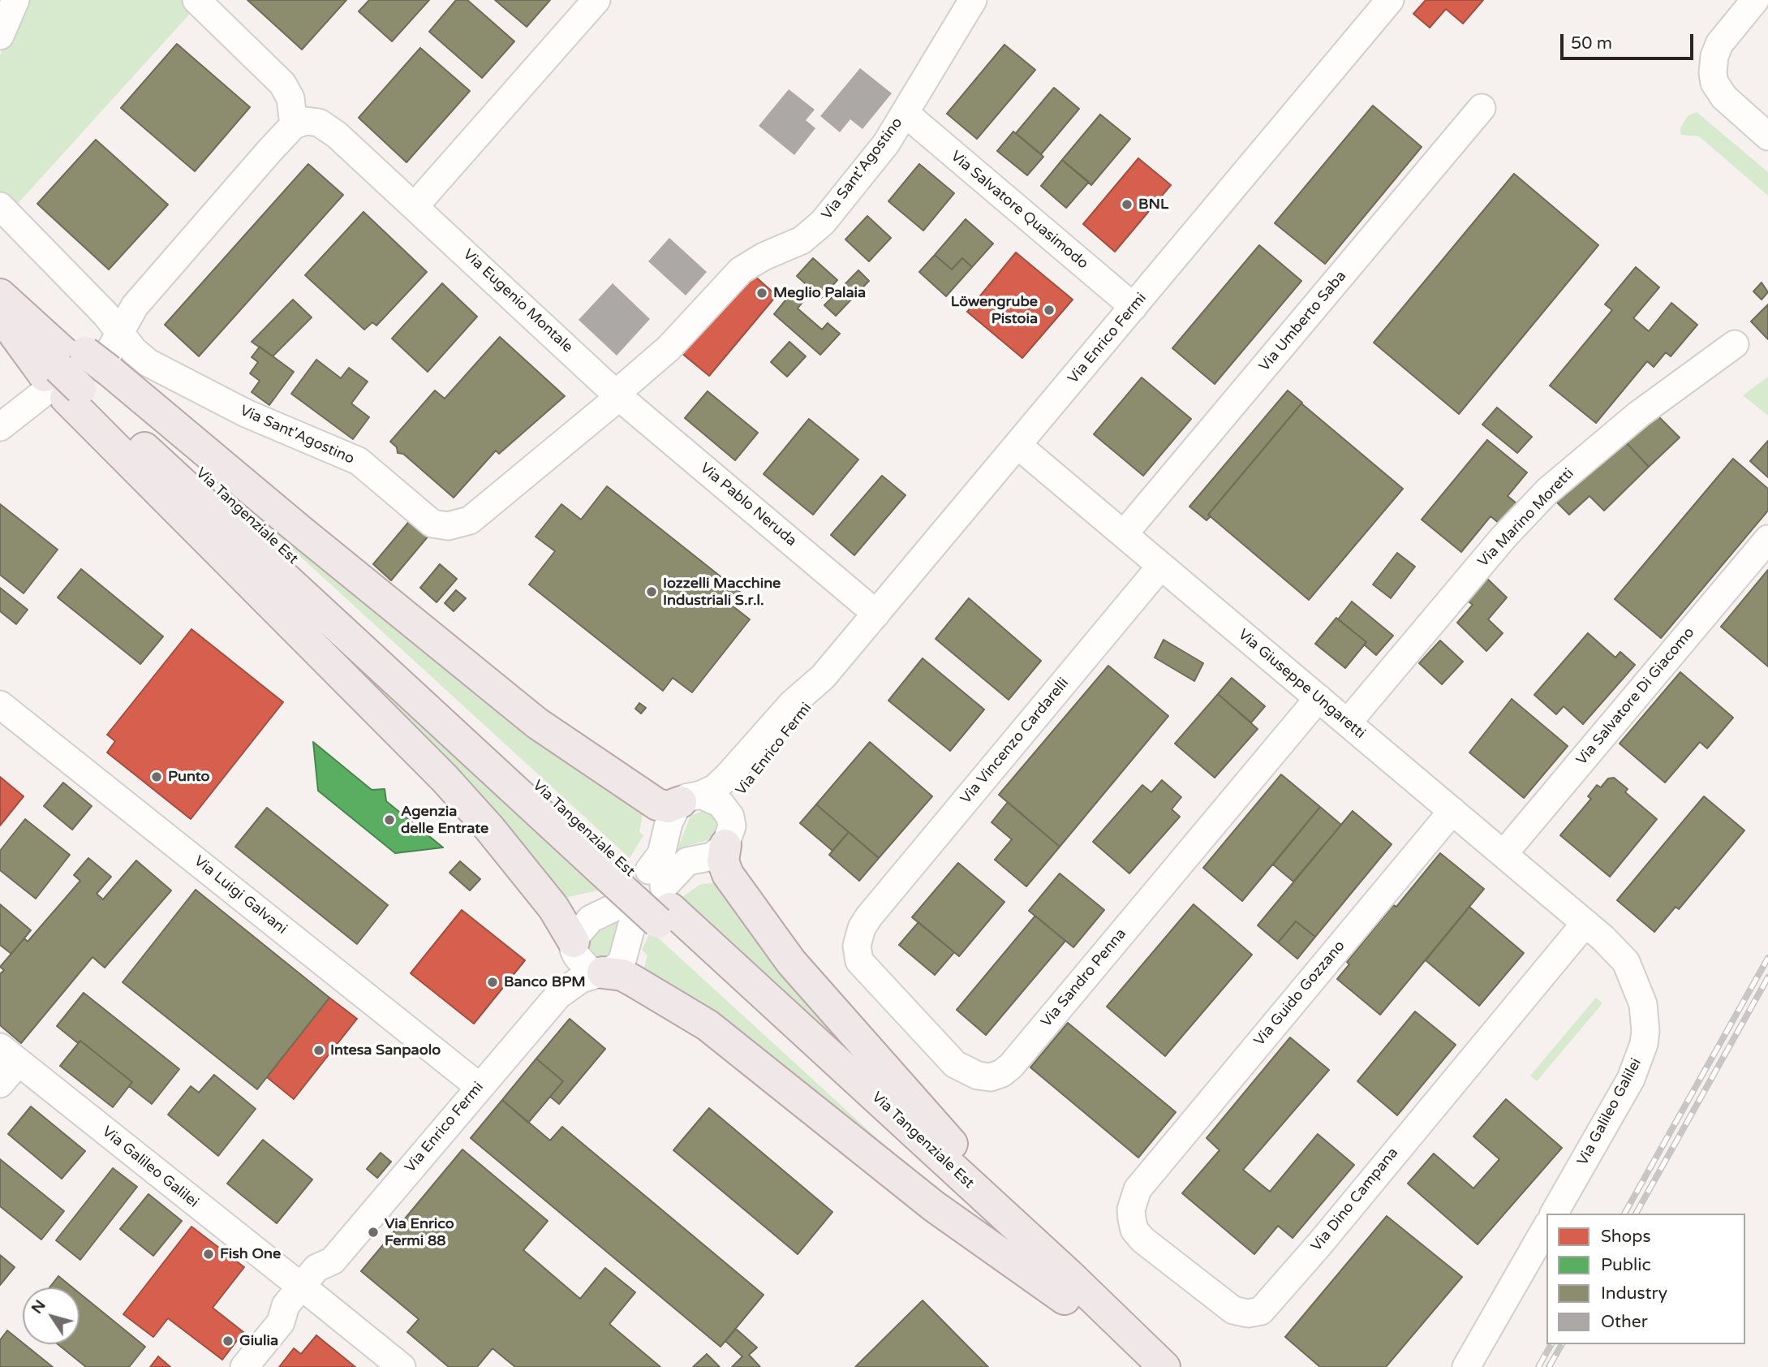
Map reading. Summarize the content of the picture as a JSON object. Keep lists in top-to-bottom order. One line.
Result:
{"streets":{"main road":["Via Tangenziale Est"],"street":["Via Sant'Agostino","Via Salvatore Quasimodo","Via Eugenio Montale","Via Umberto Saba","Via Enrico Fermi","Via Pablo Neruda","Via Marino Moretti","Via Giuseppe Ungaretti","Via Salvatore Di Giacomo","Via Vincenzo Cardarelli","Via Luigi Galvani","Via Sandro Penna","Via Guido Gozzano","Via Galileo Galilei","Via Dino Campana"]},"crossings":[["Via Sant'Agostino","Via Salvatore Quasimodo"],["Via Sant'Agostino","Via Eugenio Montale"],["Via Sant'Agostino","Via Pablo Neruda"],["Via Salvatore Quasimodo","Via Enrico Fermi"],["Via Eugenio Montale","Via Pablo Neruda"],["Via Umberto Saba","Via Giuseppe Ungaretti"],["Via Enrico Fermi","Via Pablo Neruda"],["Via Enrico Fermi","Via Tangenziale Est"],["Via Enrico Fermi","Via Giuseppe Ungaretti"],["Via Enrico Fermi","Via Luigi Galvani"],["Via Enrico Fermi","Via Galileo Galilei"],["Via Marino Moretti","Via Giuseppe Ungaretti"],["Via Giuseppe Ungaretti","Via Salvatore Di Giacomo"],["Via Giuseppe Ungaretti","Via Vincenzo Cardarelli"],["Via Giuseppe Ungaretti","Via Sandro Penna"],["Via Giuseppe Ungaretti","Via Guido Gozzano"],["Via Giuseppe Ungaretti","Via Galileo Galilei"],["Via Giuseppe Ungaretti","Via Dino Campana"],["Via Vincenzo Cardarelli","Via Sandro Penna"],["Via Guido Gozzano","Via Dino Campana"],["Via Galileo Galilei","Via Dino Campana"]],"places":["BNL","Meglio Palaia","Löwengrube Pistoia","Iozzelli Macchine Industriali S.r.l.","Punto","Agenzia delle Entrate","Banco BPM","Intesa Sanpaolo","Via Enrico Fermi 88","Fish One","Giulia"],"legend":["Shops","Public","Industry","Other"],"scale_bar":"50 m","north":"top left"}
